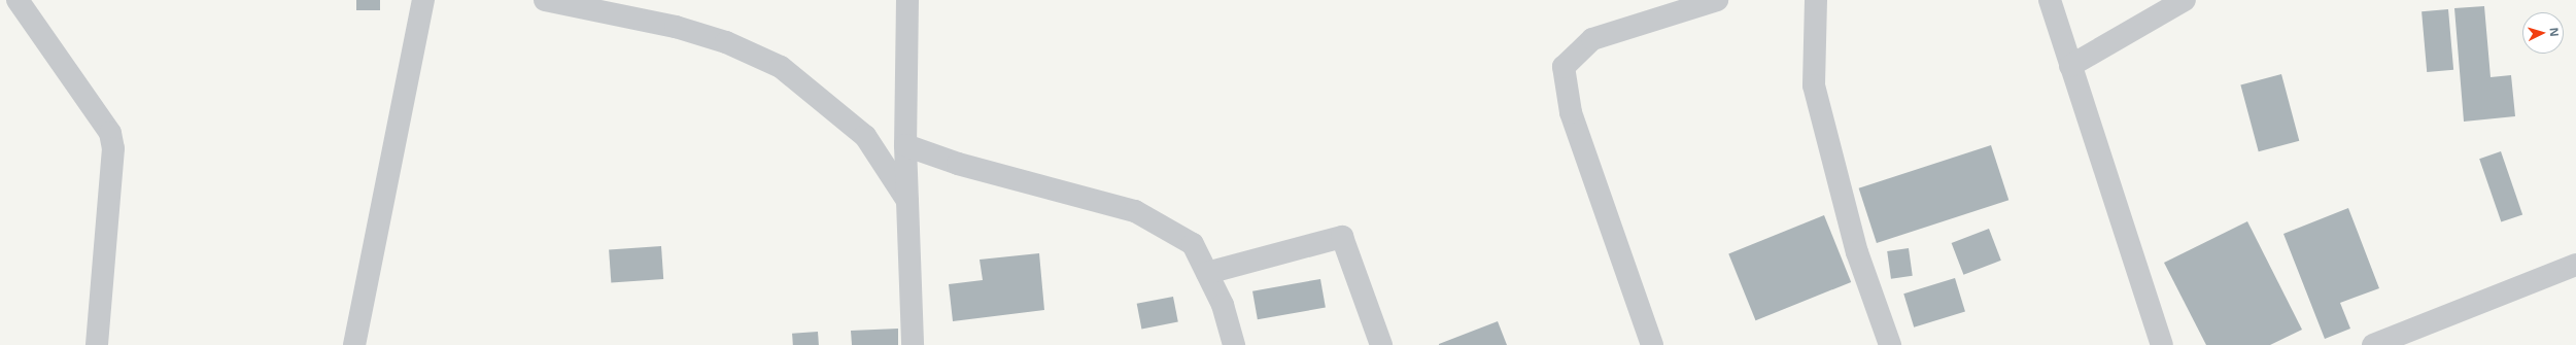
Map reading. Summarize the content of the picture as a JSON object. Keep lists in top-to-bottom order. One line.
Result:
{"north":"right"}
